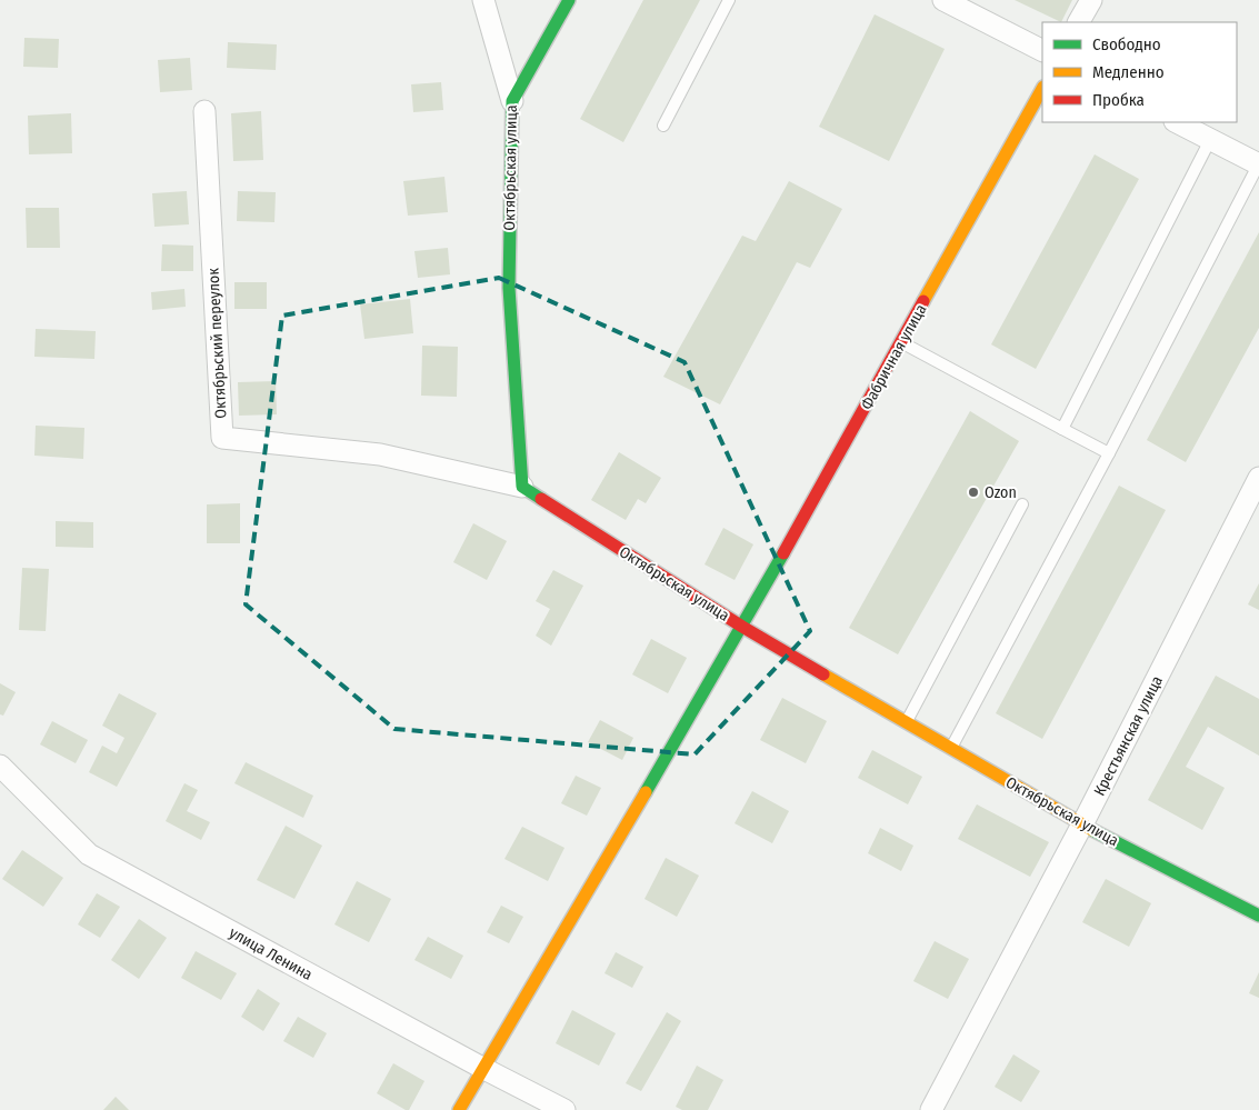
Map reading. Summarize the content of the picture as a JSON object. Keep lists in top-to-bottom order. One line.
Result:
{"streets":{"street":["Октябрьская улица","Октябрьский переулок","Фабричная улица","Крестьянская улица","улица Ленина"]},"crossings":[["Октябрьская улица","Октябрьский переулок"],["Октябрьская улица","Фабричная улица"],["Октябрьская улица","Крестьянская улица"],["Фабричная улица","улица Ленина"]],"places":["Ozon"],"legend":["Свободно","Медленно","Пробка"]}
